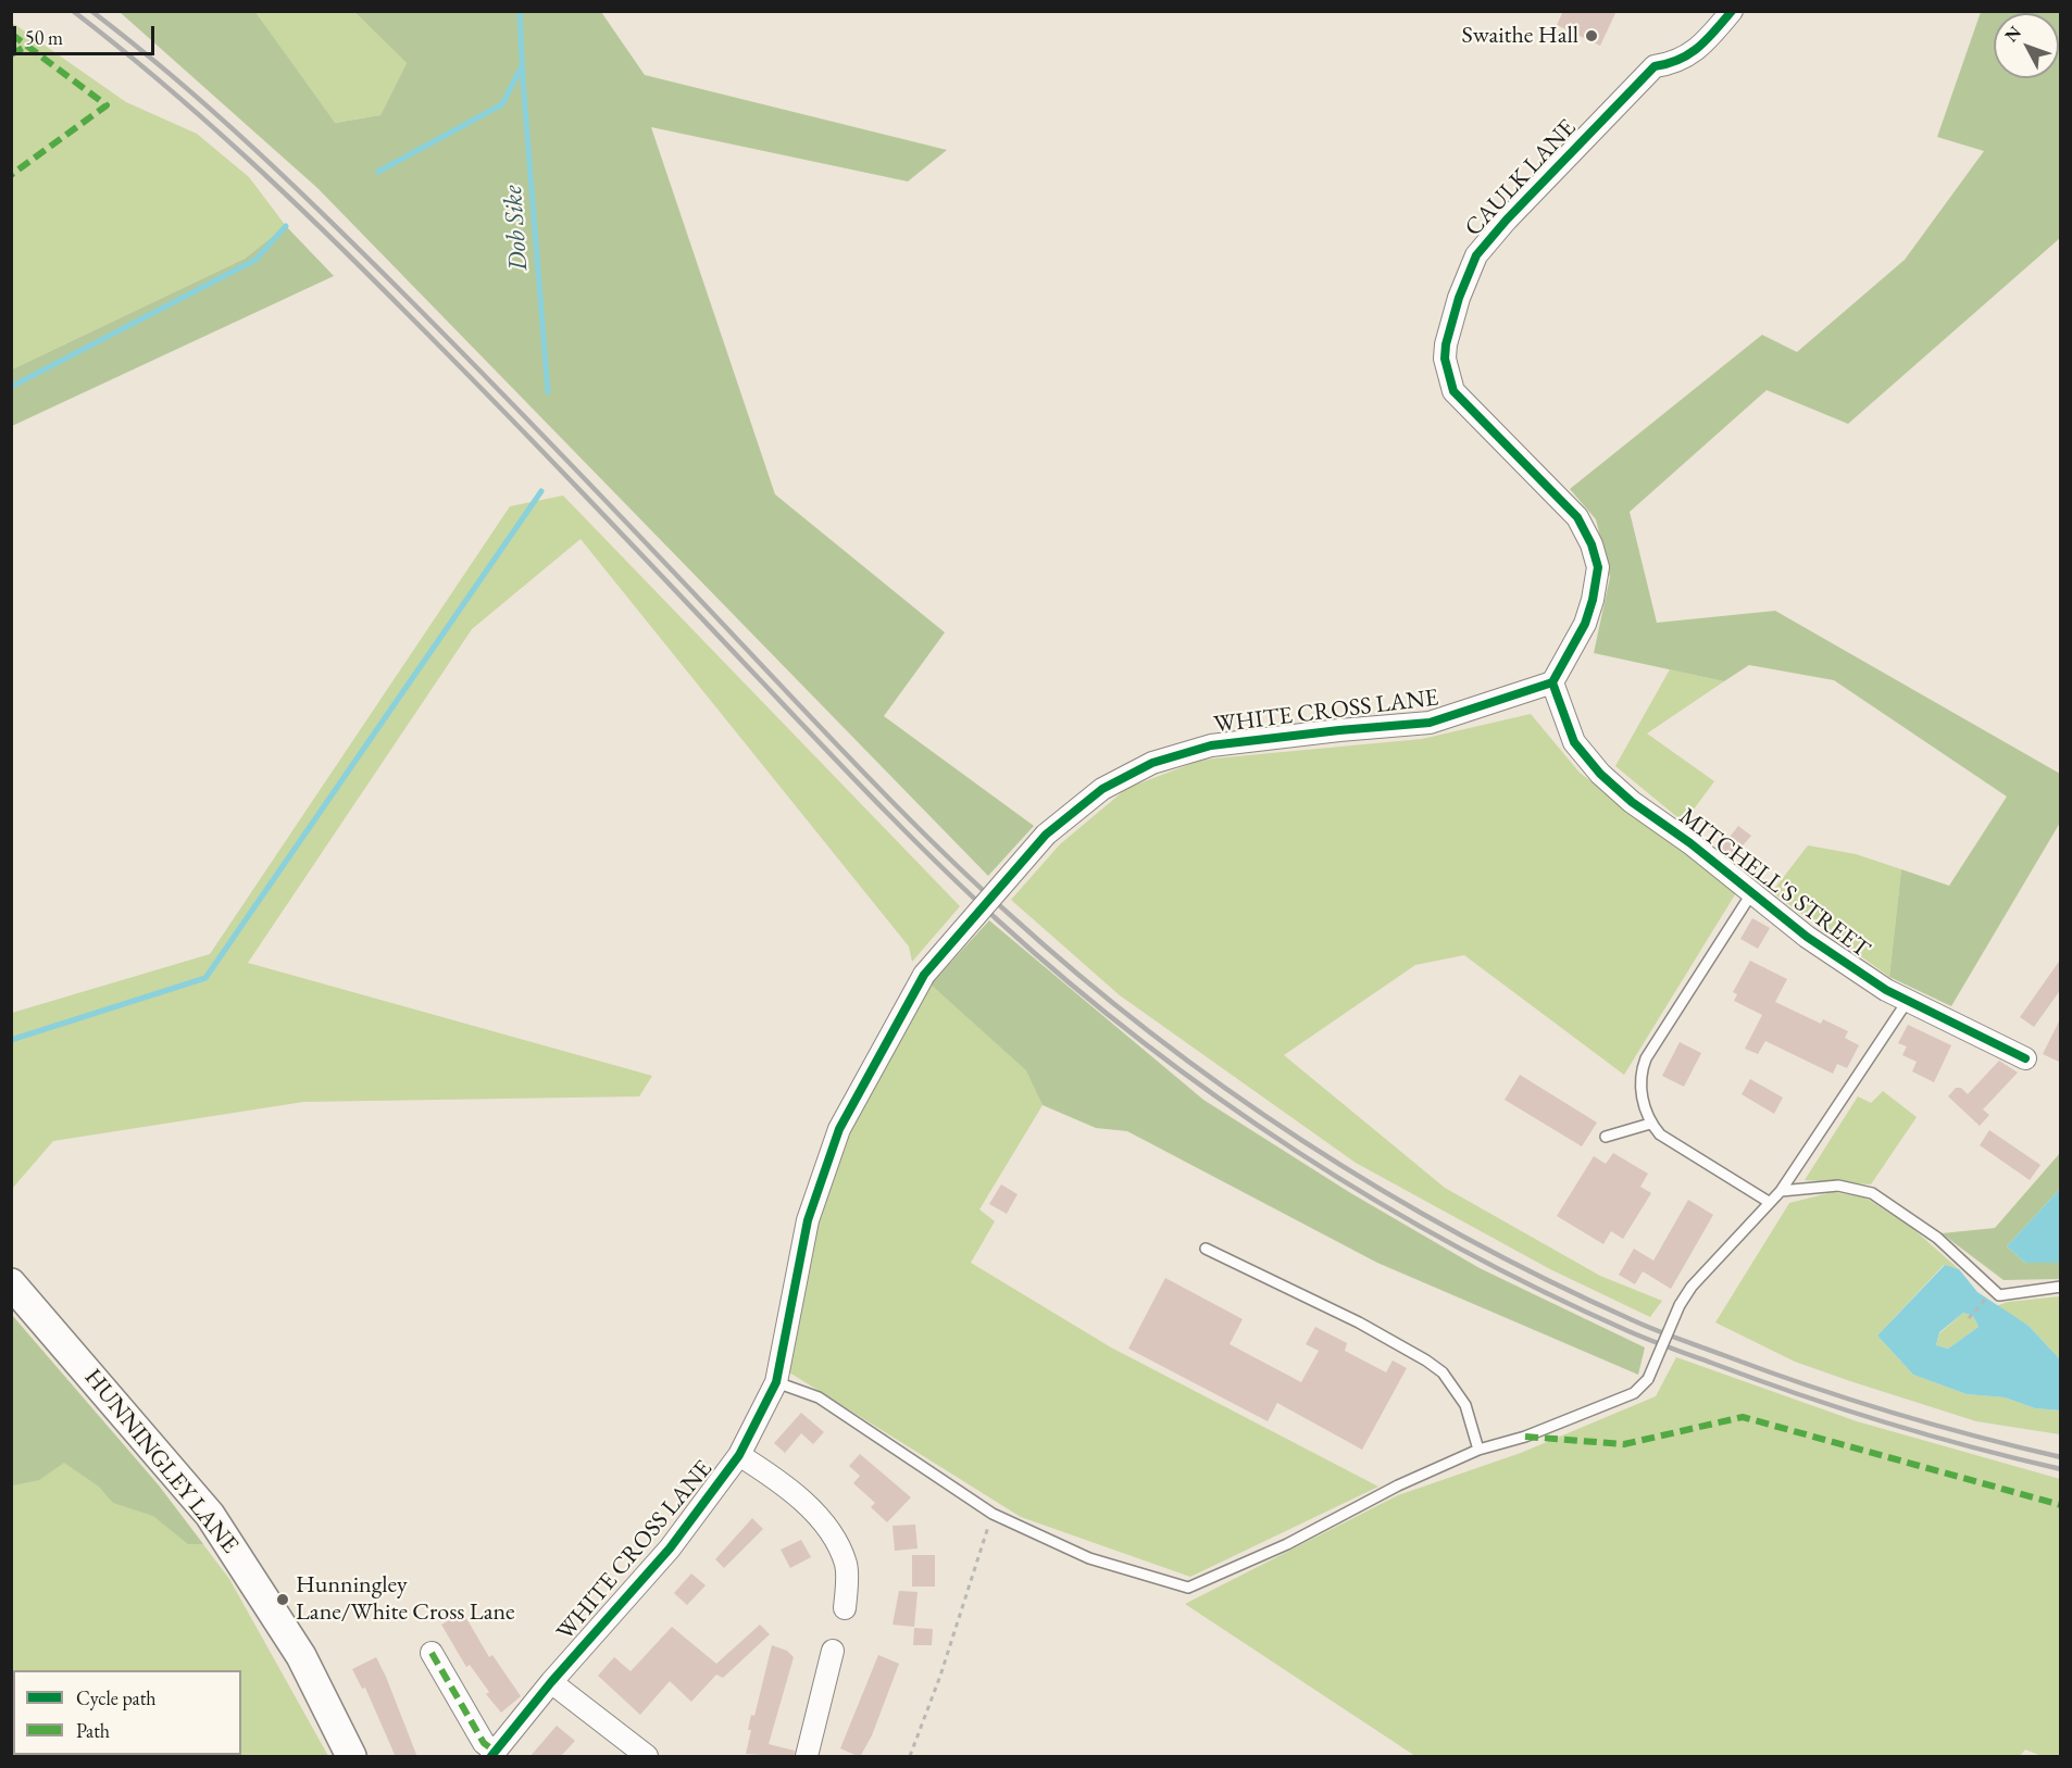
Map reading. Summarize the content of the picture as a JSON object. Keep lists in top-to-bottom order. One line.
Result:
{"streets":{"main road":["HUNNINGLEY LANE"],"street":["CAULK LANE","WHITE CROSS LANE","MITCHELL'S STREET"]},"crossings":[["CAULK LANE","WHITE CROSS LANE"],["CAULK LANE","MITCHELL'S STREET"],["WHITE CROSS LANE","MITCHELL'S STREET"]],"water":["Dob Sike"],"places":["Swaithe Hall","Hunningley Lane/White Cross Lane"],"legend":["Cycle path","Path"],"scale_bar":"50 m","north":"top left"}
